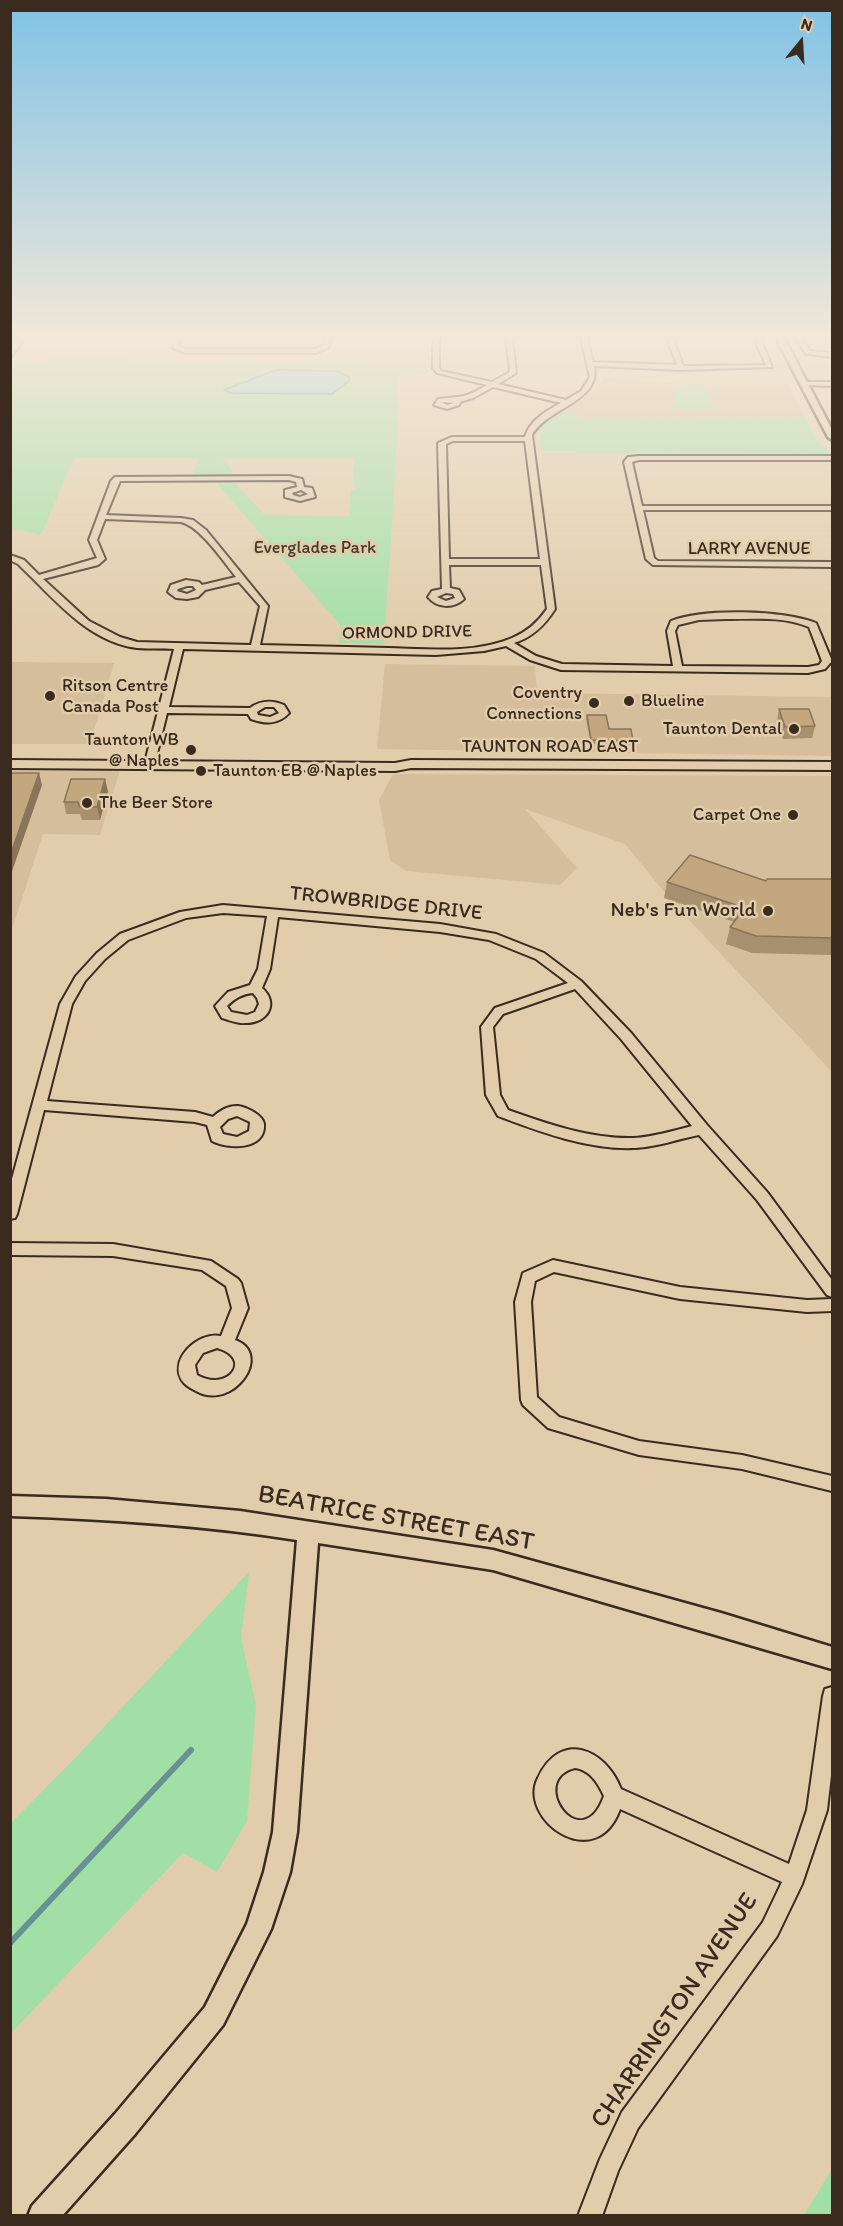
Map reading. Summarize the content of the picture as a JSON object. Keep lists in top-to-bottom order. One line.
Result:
{"streets":{"main road":["TAUNTON ROAD EAST"],"street":["LARRY AVENUE","ORMOND DRIVE","TROWBRIDGE DRIVE","BEATRICE STREET EAST","CHARRINGTON AVENUE"]},"parks":["Everglades Park"],"places":["Ritson Centre Canada Post","Blueline","Coventry Connections","Taunton Dental","Taunton WB @ Naples","Taunton EB @ Naples","The Beer Store","Carpet One","Neb's Fun World"],"north":"top"}
